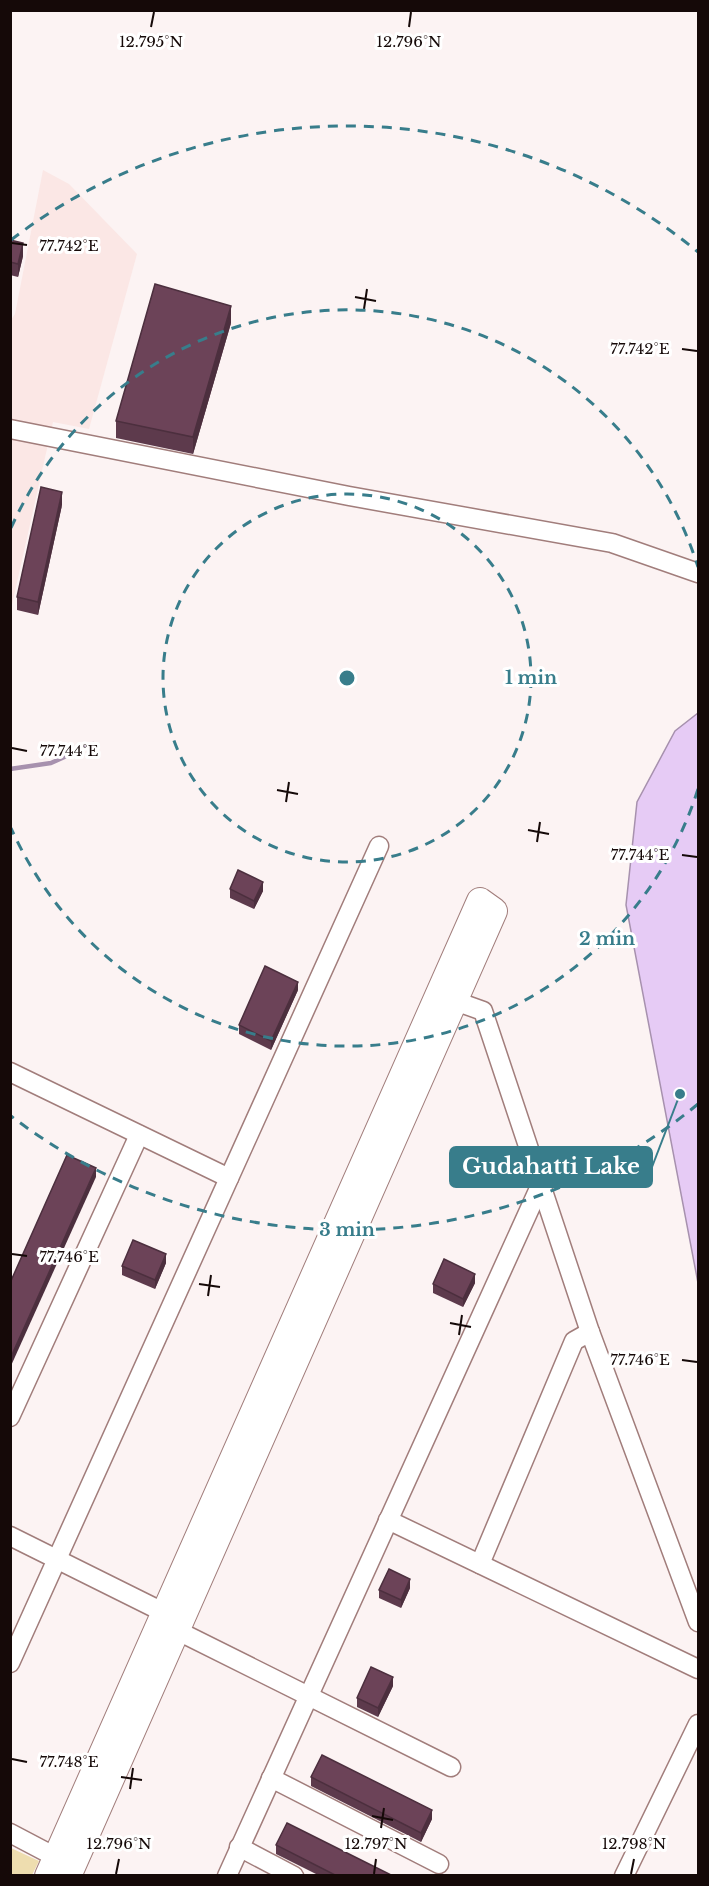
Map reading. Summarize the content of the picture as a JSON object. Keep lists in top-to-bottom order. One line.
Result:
{"places":["Gudahatti Lake"],"coordinates":["12.795°N","12.796°N","77.742°E","77.744°E","77.746°E","77.748°E","12.797°N","12.798°N"],"rings":["1 min","2 min","3 min"]}
